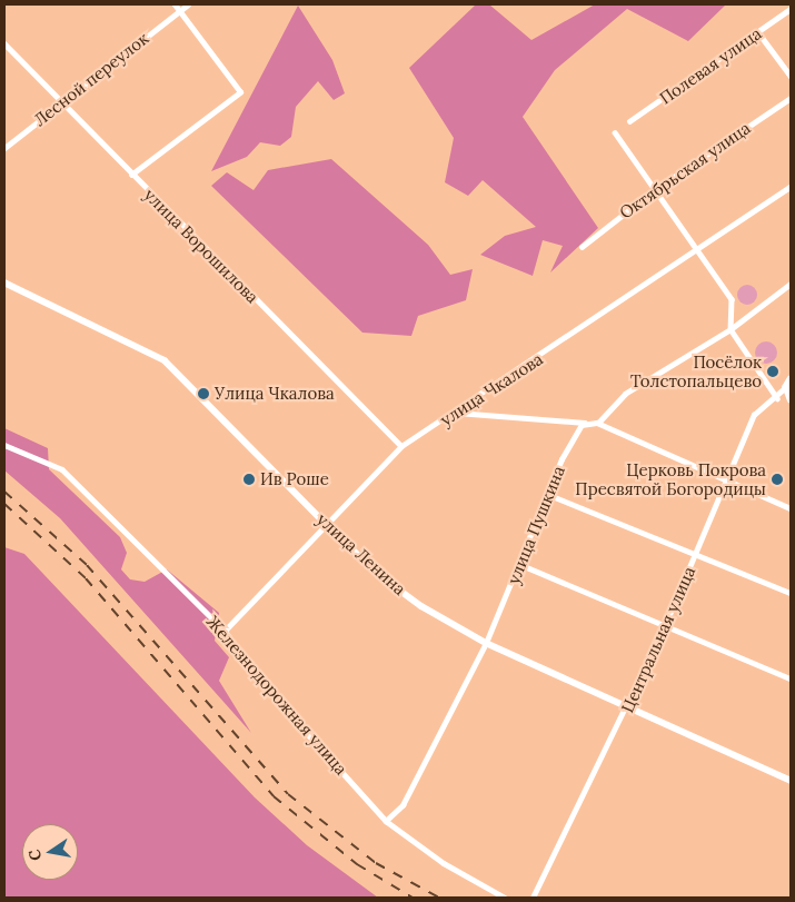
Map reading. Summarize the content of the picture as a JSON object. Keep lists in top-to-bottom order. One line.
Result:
{"streets":{"street":["Полевая улица","Лесной переулок","Октябрьская улица","улица Ворошилова","улица Чкалова","улица Пушкина","улица Ленина","Центральная улица","Железнодорожная улица"]},"crossings":[["Лесной переулок","улица Ворошилова"],["улица Ворошилова","улица Чкалова"],["улица Чкалова","улица Ленина"],["улица Чкалова","Железнодорожная улица"],["улица Пушкина","улица Ленина"],["улица Пушкина","Железнодорожная улица"],["улица Ленина","Центральная улица"]],"places":["Посёлок Толстопальцево","Улица Чкалова","Ив Роше","Церковь Покрова Пресвятой Богородицы"],"north":"left"}
